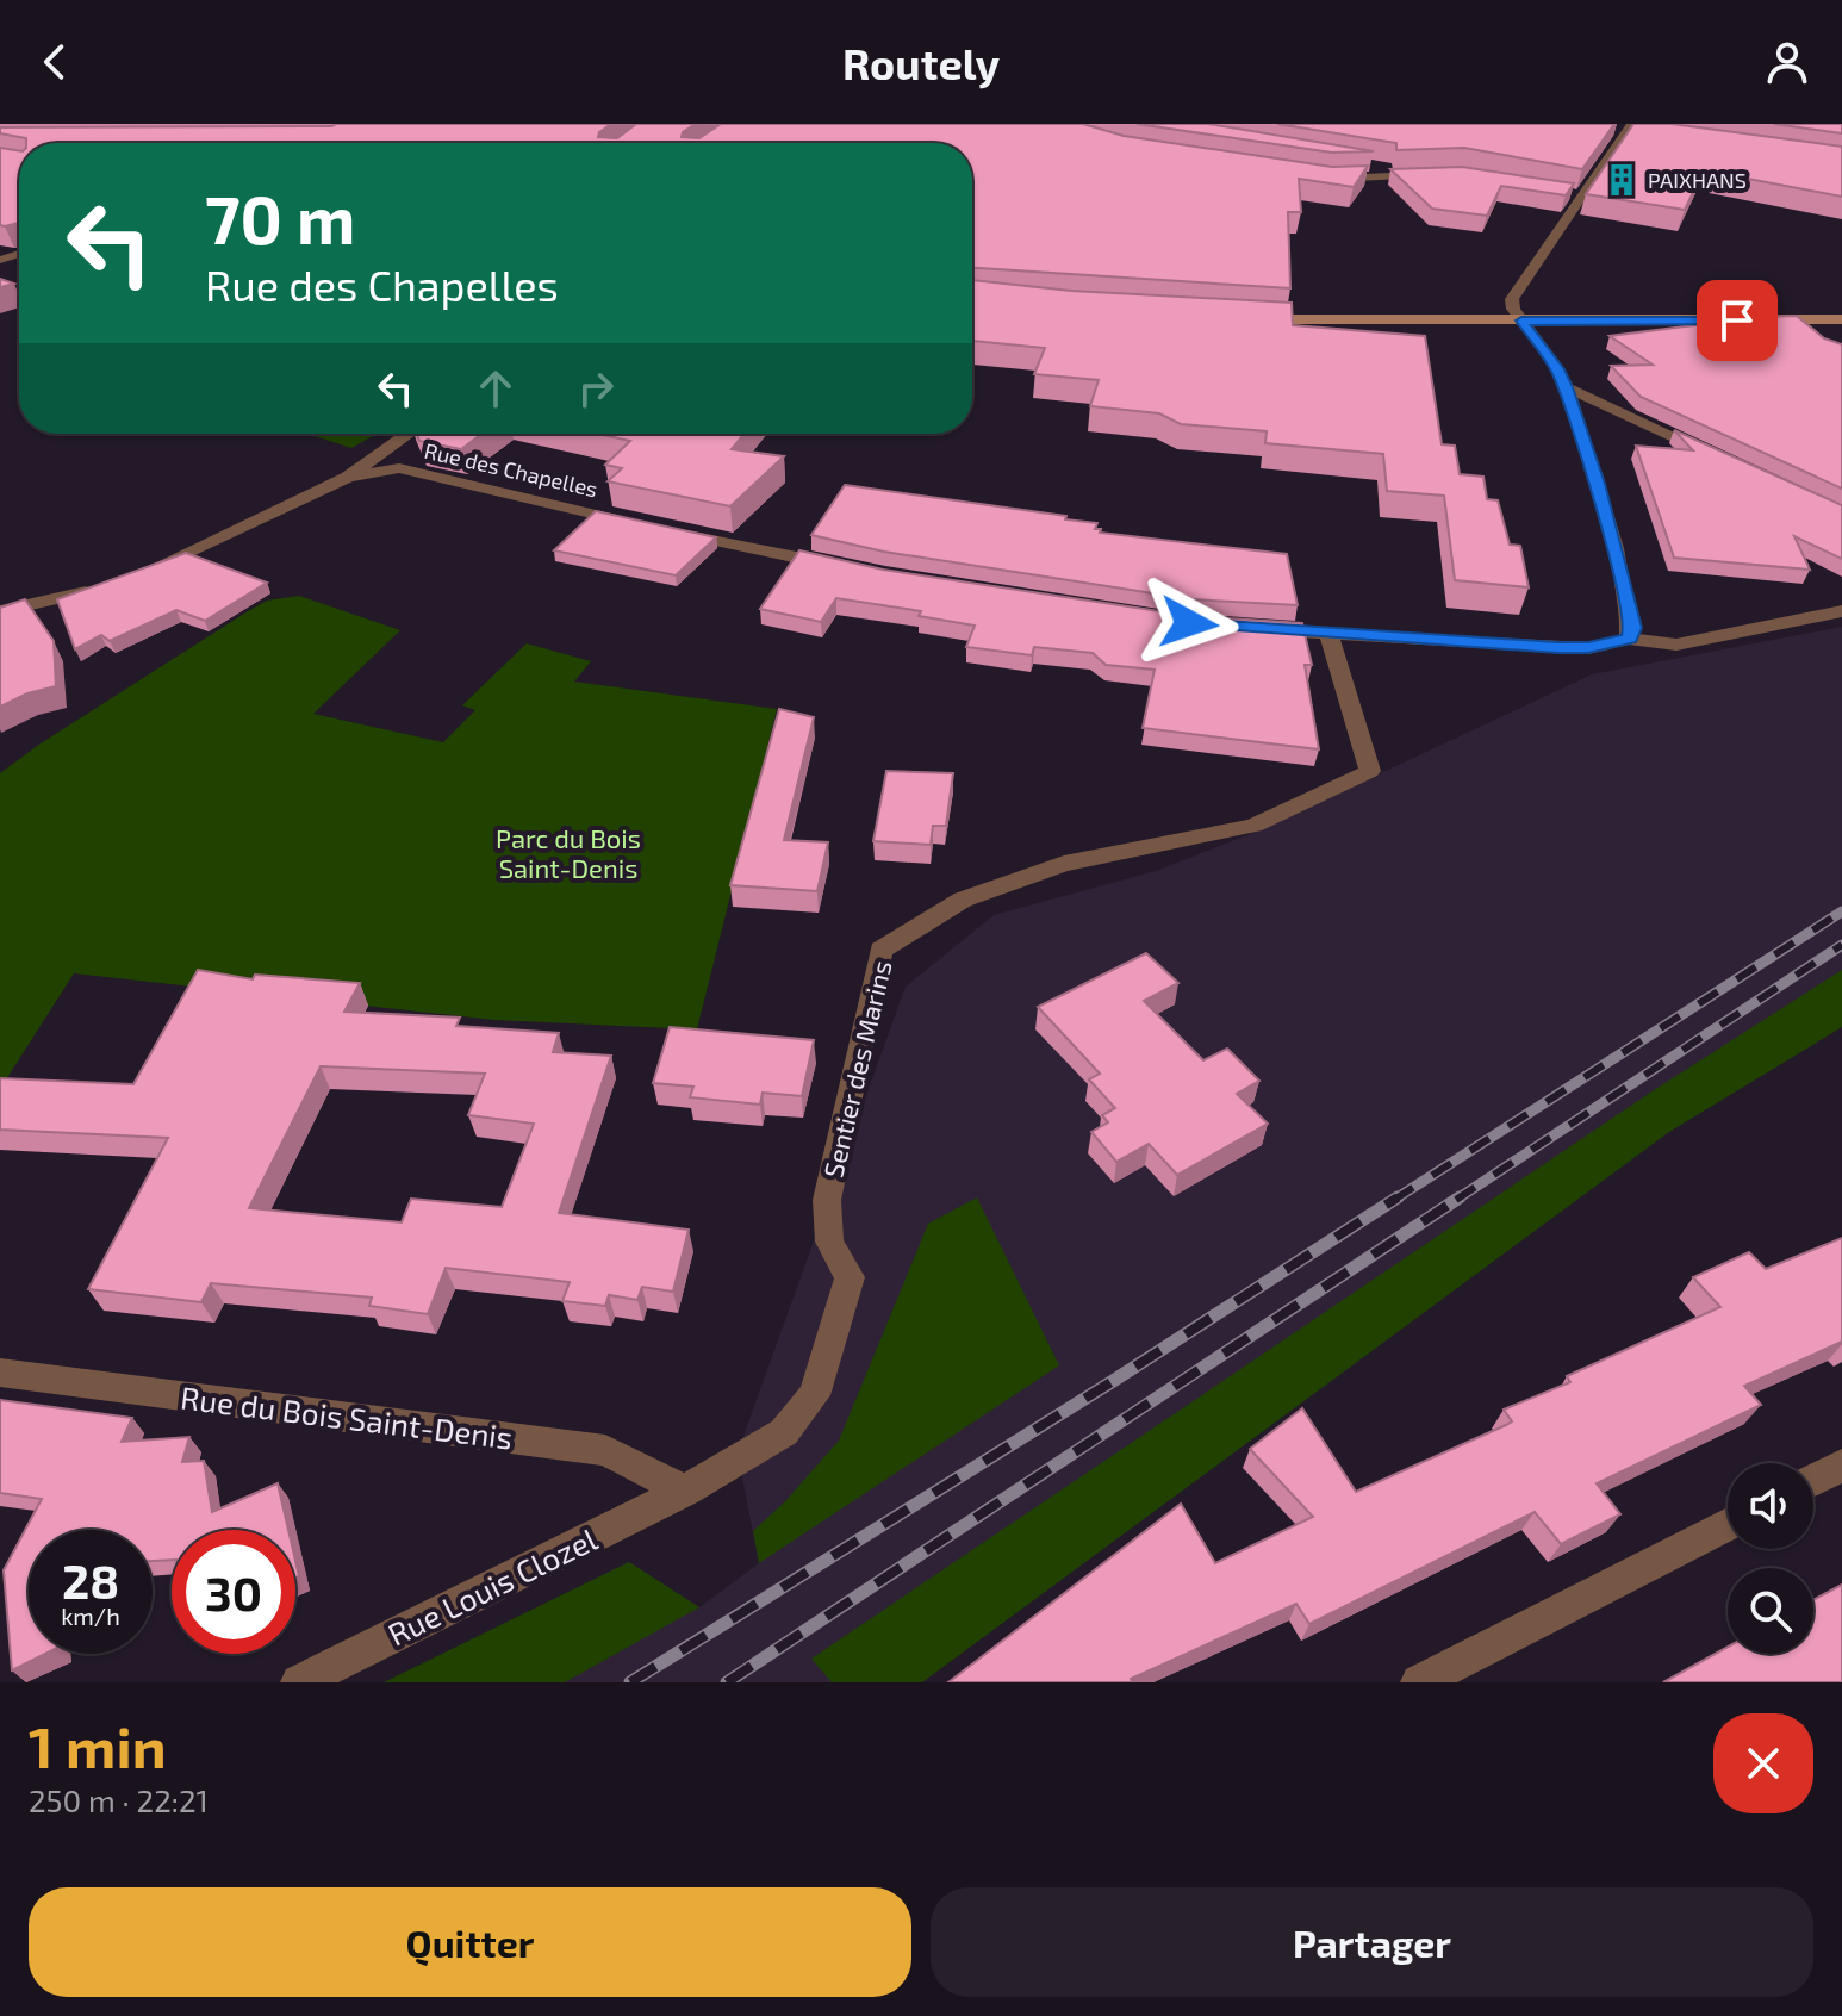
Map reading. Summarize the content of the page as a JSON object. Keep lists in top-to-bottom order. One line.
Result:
{"streets":{"street":["Rue des Chapelles","Sentier des Marins","Rue du Bois Saint-Denis","Rue Louis Clozel"]},"crossings":[["Sentier des Marins","Rue du Bois Saint-Denis"],["Sentier des Marins","Rue Louis Clozel"],["Rue du Bois Saint-Denis","Rue Louis Clozel"]],"parks":["Parc du Bois Saint-Denis"],"places":{"building":["PAIXHANS"]},"page":{"header":"Routely","turn":["70 m","Rue des Chapelles"],"speed":"28 km/h","limit":"30","heading":["1 min","250 m · 22:21"],"buttons":["Quitter","Partager"]}}
